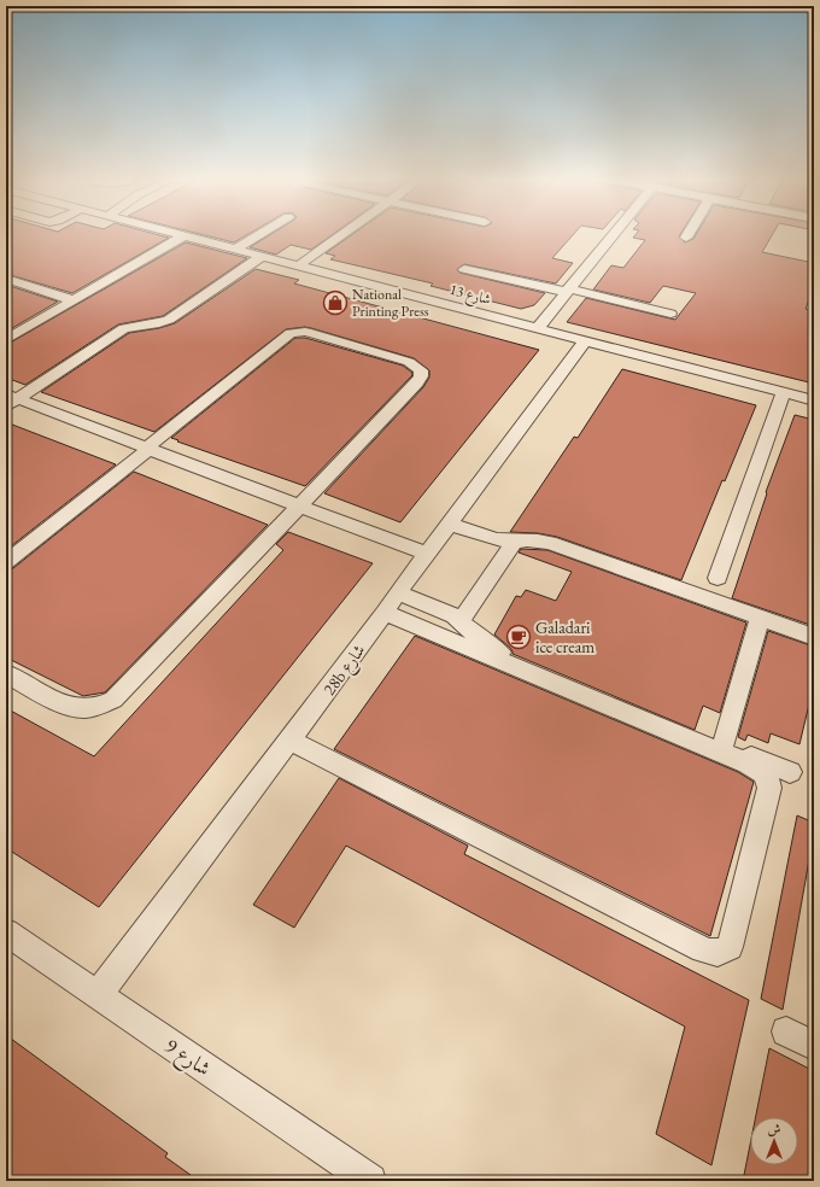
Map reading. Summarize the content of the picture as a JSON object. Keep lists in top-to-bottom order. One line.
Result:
{"streets":{"street":["شارع 13","28b شارع","شارع 9"]},"crossings":[["شارع 13","28b شارع"],["28b شارع","شارع 9"]],"places":{"shop":["National Printing Press"],"cafe":["Galadari ice cream"]},"north":"top"}
